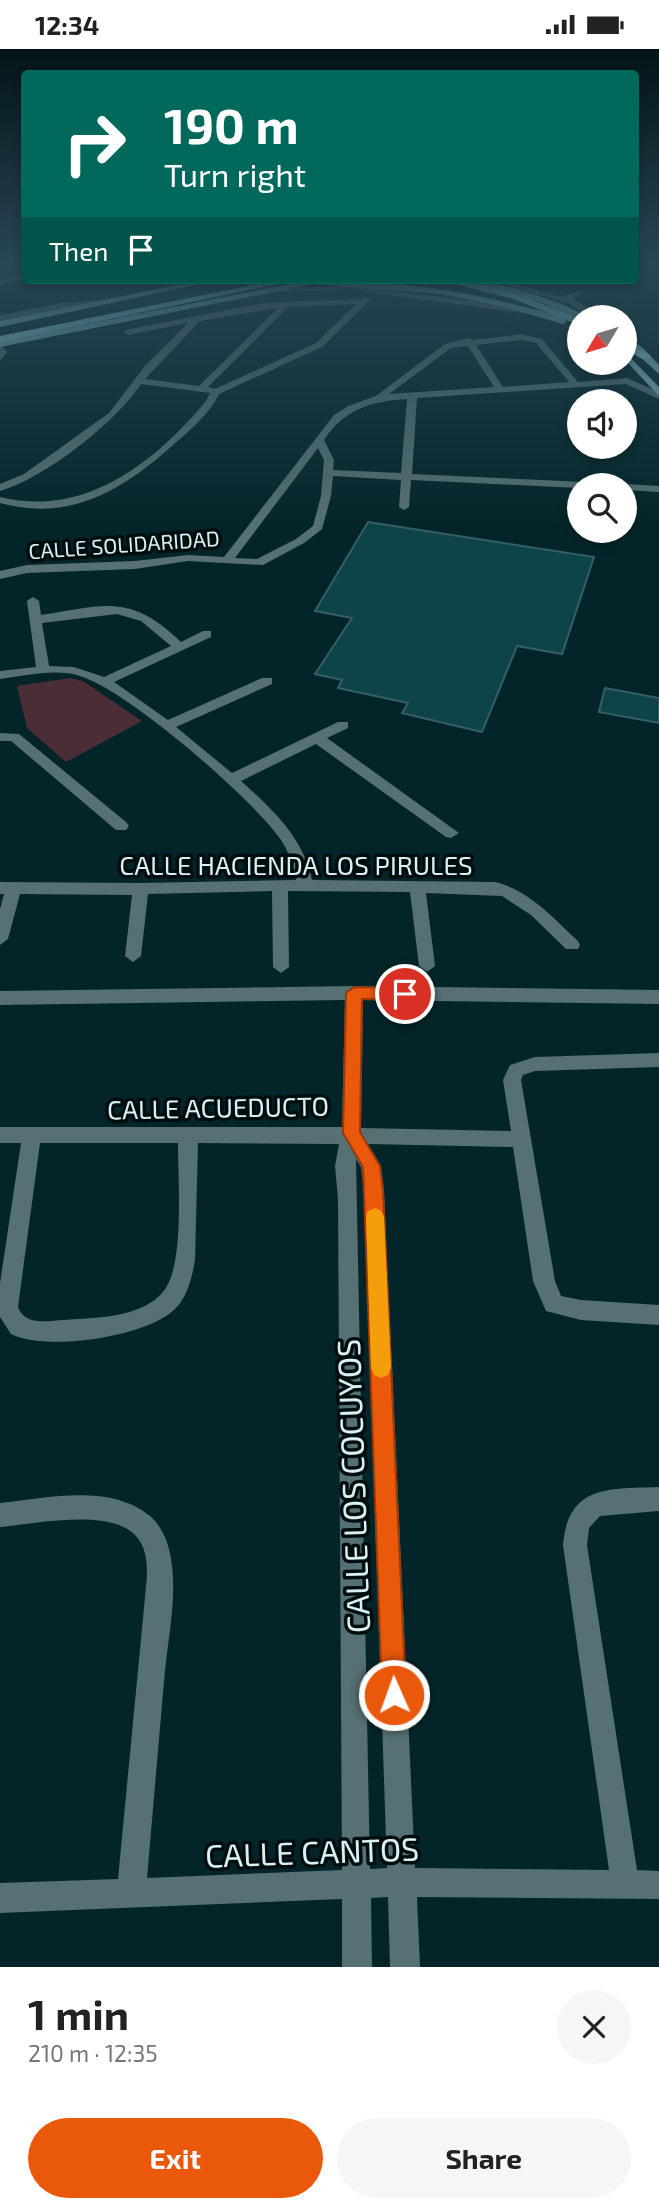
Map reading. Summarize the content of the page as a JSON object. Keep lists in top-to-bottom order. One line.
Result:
{"streets":{"street":["CALLE SOLIDARIDAD","CALLE HACIENDA LOS PIRULES","CALLE ACUEDUCTO","CALLE LOS COCUYOS","CALLE CANTOS"]},"crossings":[["CALLE ACUEDUCTO","CALLE LOS COCUYOS"],["CALLE LOS COCUYOS","CALLE CANTOS"]],"north":"bottom left","page":{"status":"12:34","turn":["190 m","Turn right"],"then":"Then","heading":["1 min","210 m · 12:35"],"buttons":["Exit","Share"]}}
